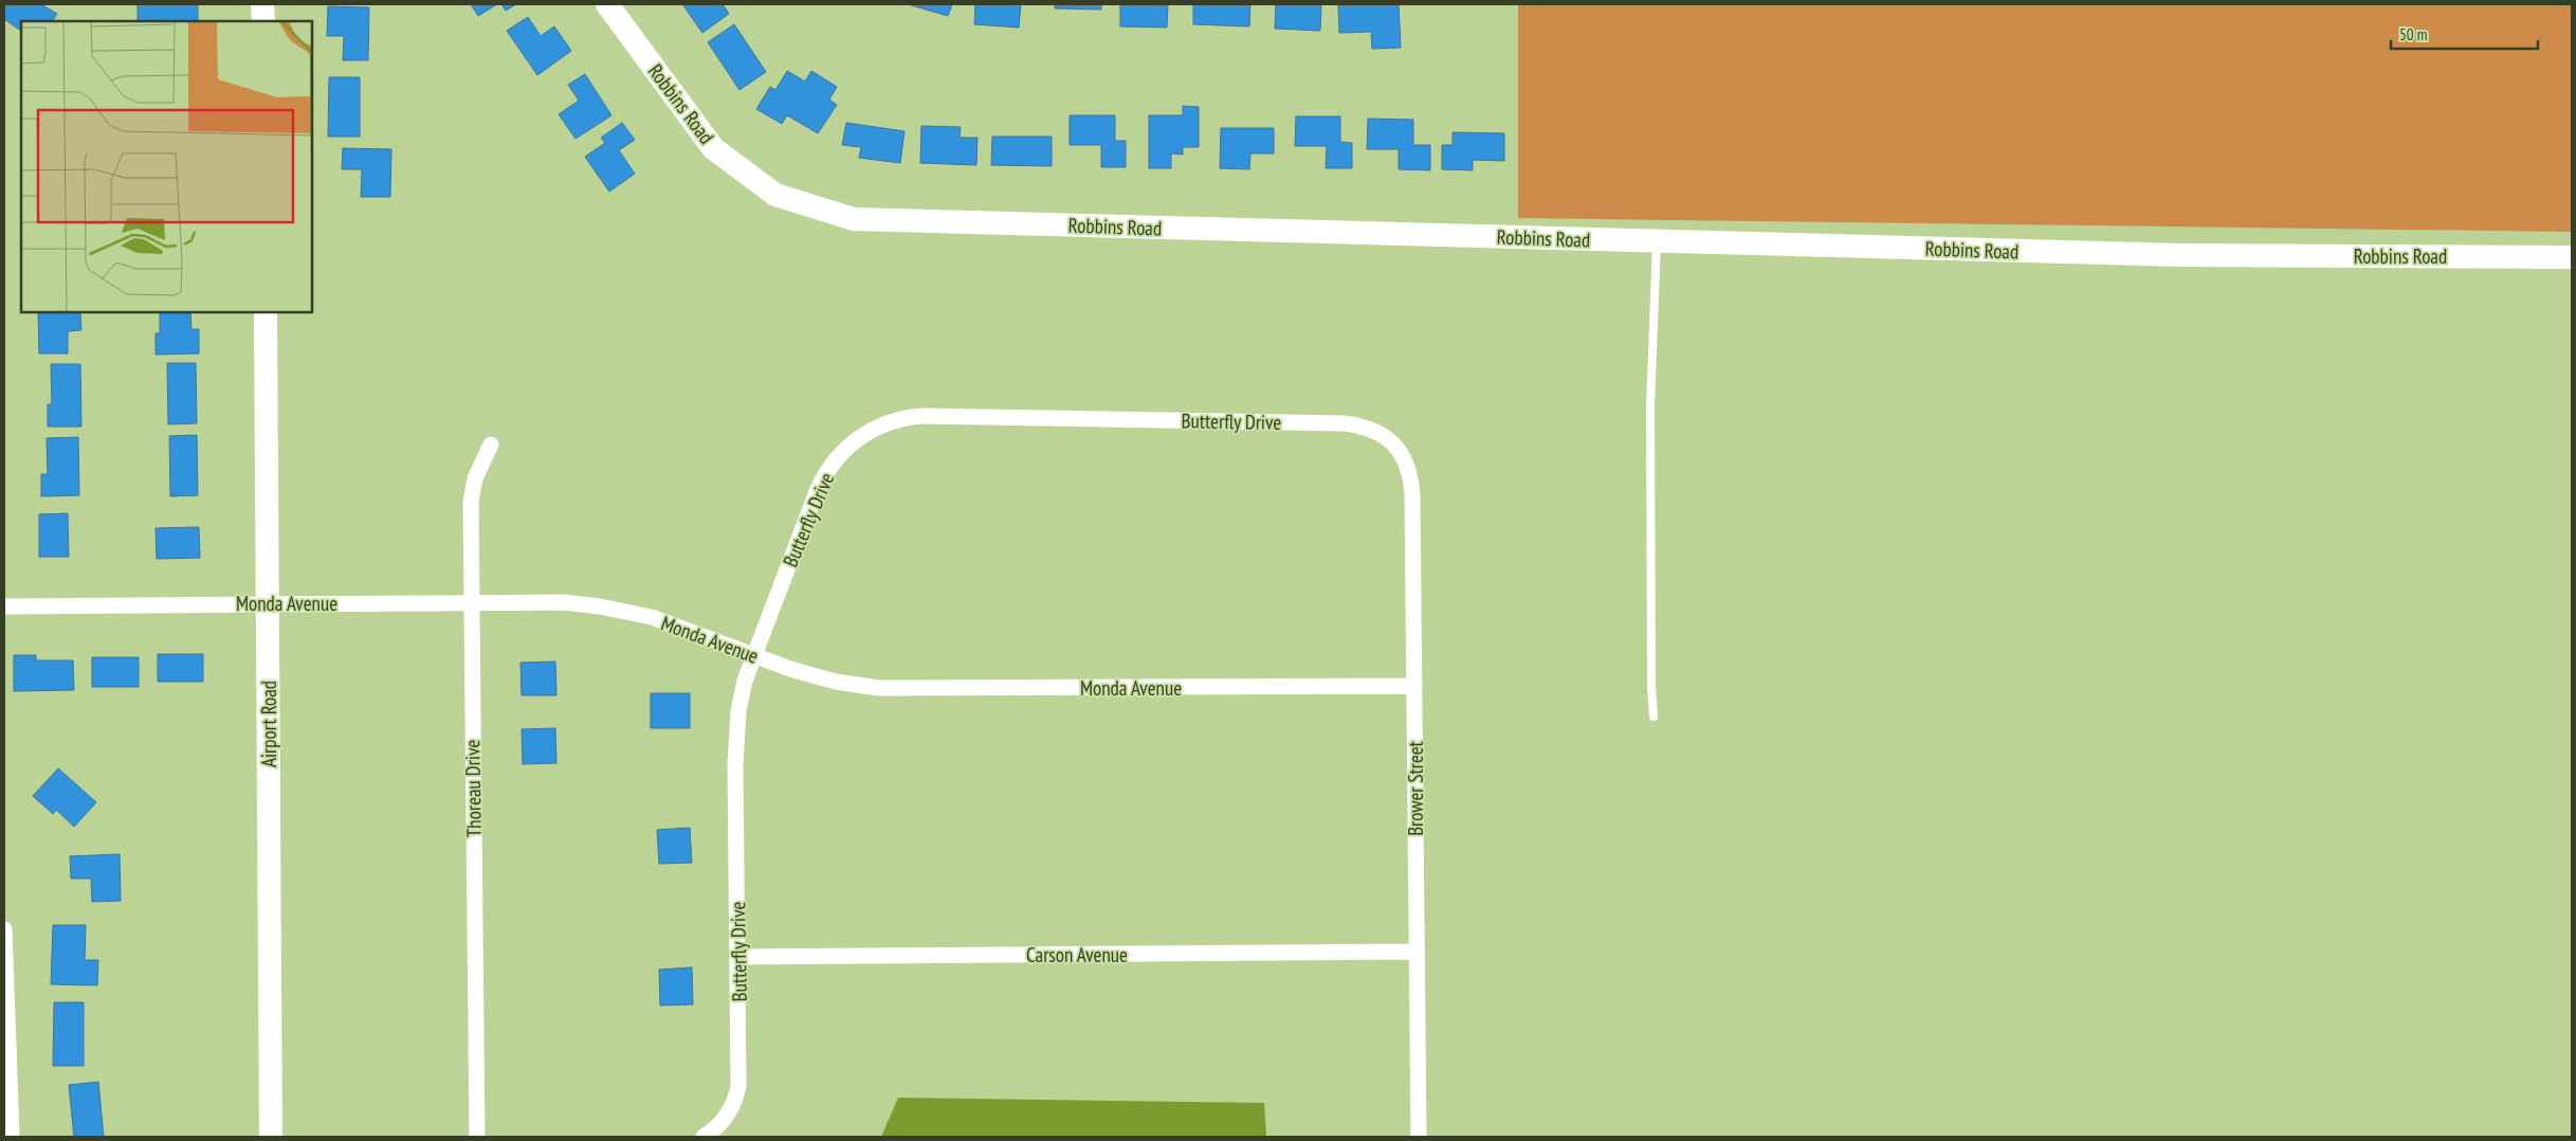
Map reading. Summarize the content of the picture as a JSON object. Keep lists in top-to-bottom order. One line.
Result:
{"streets":{"street":["Robbins Road","Butterfly Drive","Monda Avenue","Airport Road","Thoreau Drive","Brower Street","Carson Avenue"]},"crossings":[["Butterfly Drive","Monda Avenue"],["Butterfly Drive","Brower Street"],["Butterfly Drive","Carson Avenue"],["Monda Avenue","Airport Road"],["Monda Avenue","Thoreau Drive"],["Monda Avenue","Brower Street"],["Brower Street","Carson Avenue"]],"scale_bar":"50 m"}
